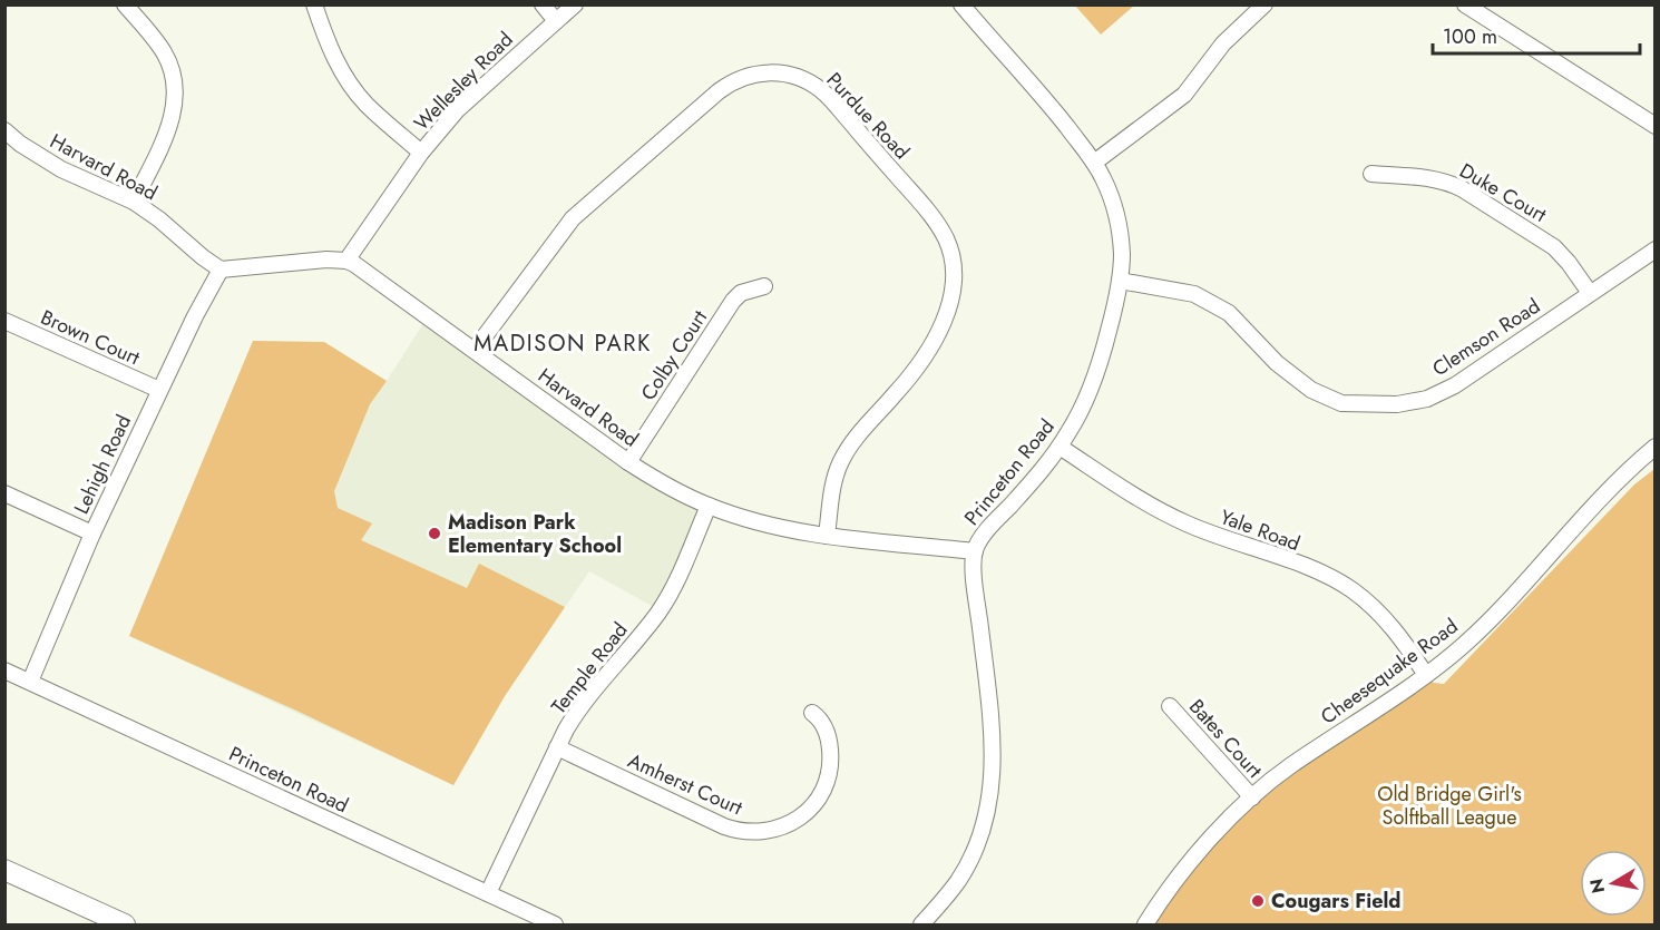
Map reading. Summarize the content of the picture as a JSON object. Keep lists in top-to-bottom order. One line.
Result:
{"streets":{"street":["Wellesley Road","Purdue Road","Harvard Road","Duke Court","Brown Court","Clemson Road","Colby Court","Lehigh Road","Princeton Road","Yale Road","Temple Road","Cheesequake Road","Bates Court","Amherst Court"]},"crossings":[["Wellesley Road","Harvard Road"],["Purdue Road","Harvard Road"],["Harvard Road","Colby Court"],["Harvard Road","Lehigh Road"],["Harvard Road","Princeton Road"],["Harvard Road","Temple Road"],["Duke Court","Clemson Road"],["Brown Court","Lehigh Road"],["Clemson Road","Princeton Road"],["Lehigh Road","Princeton Road"],["Princeton Road","Yale Road"],["Princeton Road","Temple Road"],["Yale Road","Cheesequake Road"],["Temple Road","Amherst Court"],["Cheesequake Road","Bates Court"]],"districts":["MADISON PARK"],"parks":["Old Bridge Girl's Solftball League"],"places":["Madison Park Elementary School","Cougars Field"],"scale_bar":"100 m","north":"left"}
